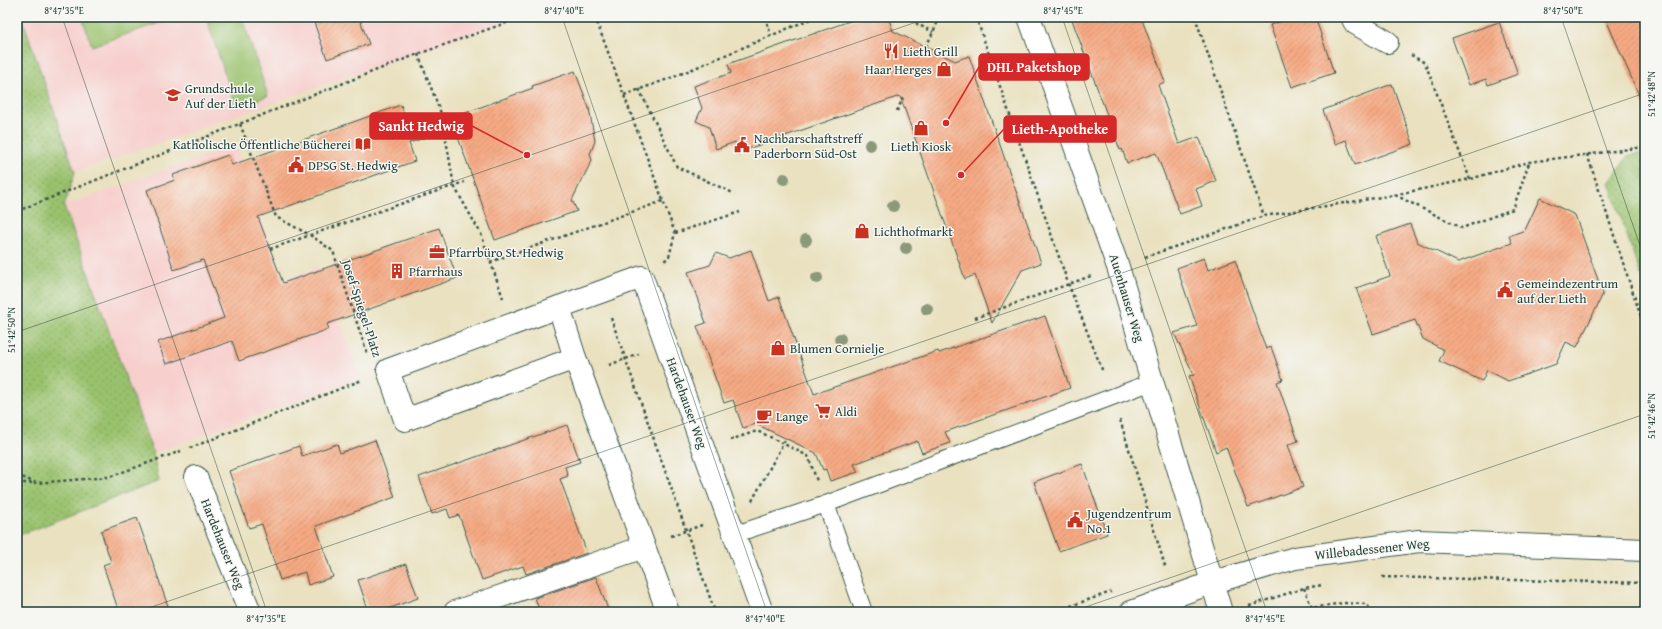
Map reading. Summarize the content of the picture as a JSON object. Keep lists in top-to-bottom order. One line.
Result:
{"streets":{"street":["Auenhauser Weg","Hardehauser Weg","Willebadessener Weg"],"path":["Josef-Spiegel-Platz"]},"crossings":[["Auenhauser Weg","Willebadessener Weg"]],"places":{"restaurant":["Lieth Grill"],"shop":["Haar Herges","Lieth Kiosk","Lichthofmarkt","Blumen Cornielje"],"school or university":["Grundschule Auf der Lieth"],"other":["DHL Paketshop","Sankt Hedwig","Lieth-Apotheke"],"library":["Katholische Öffentliche Bücherei"],"public building":["Nachbarschaftstreff Paderborn Süd-Ost","DPSG St. Hedwig","Gemeindezentrum auf der Lieth","Jugendzentrum No.1"],"office":["Pfarrbüro St. Hedwig"],"building":["Pfarrhaus"],"supermarket":["Aldi"],"cafe":["Lange"]},"coordinates":["8°47'35\"E","8°47'40\"E","8°47'45\"E","8°47'50\"E","51°42'48\"N","51°42'50\"N","51°42'46\"N"]}
